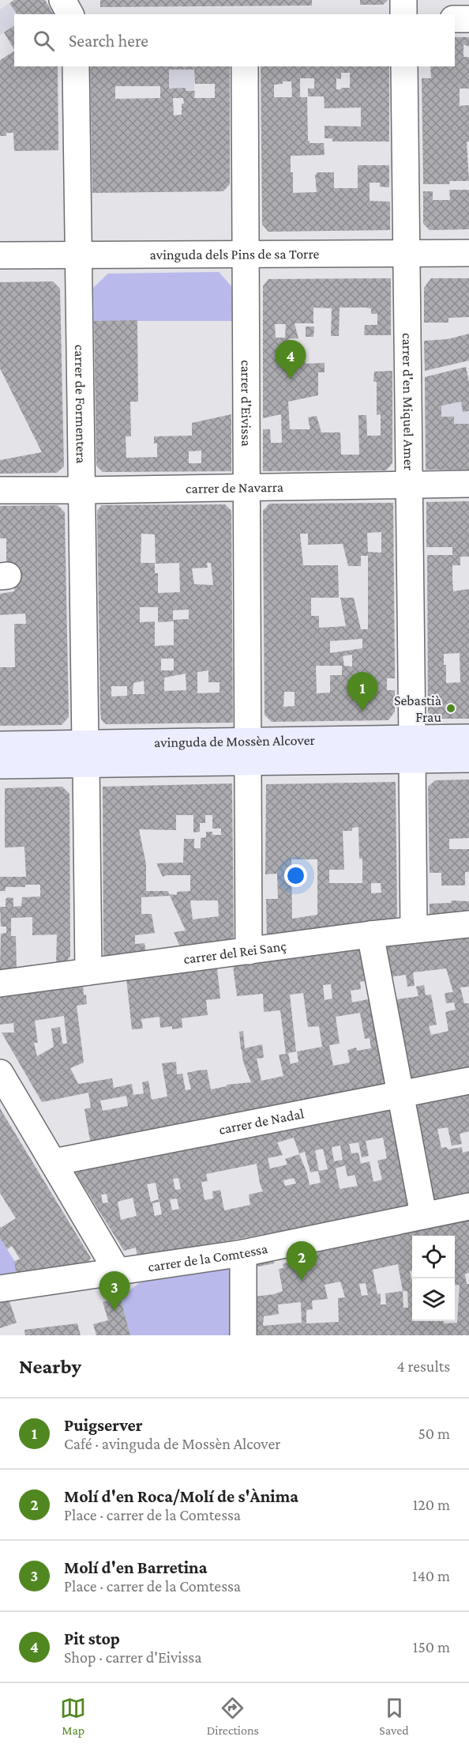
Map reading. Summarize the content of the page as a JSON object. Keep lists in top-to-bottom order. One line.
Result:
{"streets":{"main road":["avinguda de Mossèn Alcover"],"street":["avinguda dels Pins de sa Torre","carrer d'en Miquel Amer","carrer d'Eivissa","carrer de Formentera","carrer de Navarra","carrer del Rei Sanç","carrer de Nadal","carrer de la Comtessa"]},"crossings":[["avinguda dels Pins de sa Torre","carrer d'en Miquel Amer"],["avinguda dels Pins de sa Torre","carrer d'Eivissa"],["avinguda dels Pins de sa Torre","carrer de Formentera"],["carrer d'en Miquel Amer","carrer de Navarra"],["carrer d'en Miquel Amer","avinguda de Mossèn Alcover"],["carrer d'en Miquel Amer","carrer del Rei Sanç"],["carrer d'Eivissa","carrer de Navarra"],["carrer d'Eivissa","avinguda de Mossèn Alcover"],["carrer d'Eivissa","carrer del Rei Sanç"],["carrer de Formentera","carrer de Navarra"],["carrer de Formentera","avinguda de Mossèn Alcover"],["carrer de Formentera","carrer del Rei Sanç"]],"places":["Sebastià Frau"],"page":{"search":"Search here","pins":["4","1","2","3"],"heading":["Nearby","4 results"],"list":[{"mark":"1","name":"Puigserver","note":"Café · avinguda de Mossèn Alcover","value":"50 m"},{"mark":"2","name":"Molí d'en Roca/Molí de s'Ànima","note":"Place · carrer de la Comtessa","value":"120 m"},{"mark":"3","name":"Molí d'en Barretina","note":"Place · carrer de la Comtessa","value":"140 m"},{"mark":"4","name":"Pit stop","note":"Shop · carrer d'Eivissa","value":"150 m"}],"nav":["Map","Directions","Saved"]}}
